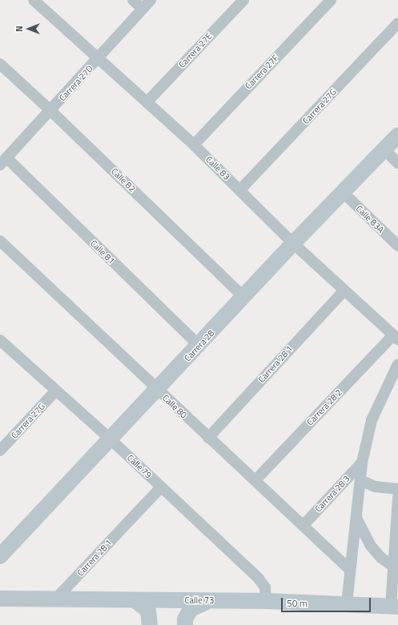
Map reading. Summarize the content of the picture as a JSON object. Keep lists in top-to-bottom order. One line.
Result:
{"streets":{"street":["Carrera 27E","Carrera 27F","Carrera 27D","Carrera 27G","Calle 83","Calle 82","Calle 83A","Calle 81","Carrera 28","Carrera 28 1","Calle 80","Carrera 28 2","Calle 79","Carrera 28 3","Calle 73"]},"crossings":[["Carrera 27E","Calle 83"],["Carrera 27F","Calle 83"],["Carrera 27D","Calle 83"],["Carrera 27D","Calle 82"],["Carrera 27D","Calle 81"],["Carrera 27G","Calle 83"],["Carrera 27G","Calle 79"],["Calle 83","Carrera 28"],["Calle 83","Carrera 28 1"],["Calle 83","Carrera 28 2"],["Calle 82","Carrera 28"],["Calle 83A","Carrera 28"],["Calle 81","Carrera 28"],["Carrera 28","Calle 80"],["Carrera 28","Calle 79"],["Carrera 28 1","Calle 80"],["Carrera 28 1","Calle 79"],["Carrera 28 1","Calle 73"],["Calle 80","Carrera 28 2"],["Calle 80","Carrera 28 3"],["Calle 79","Calle 73"]],"scale_bar":"50 m","north":"left"}
